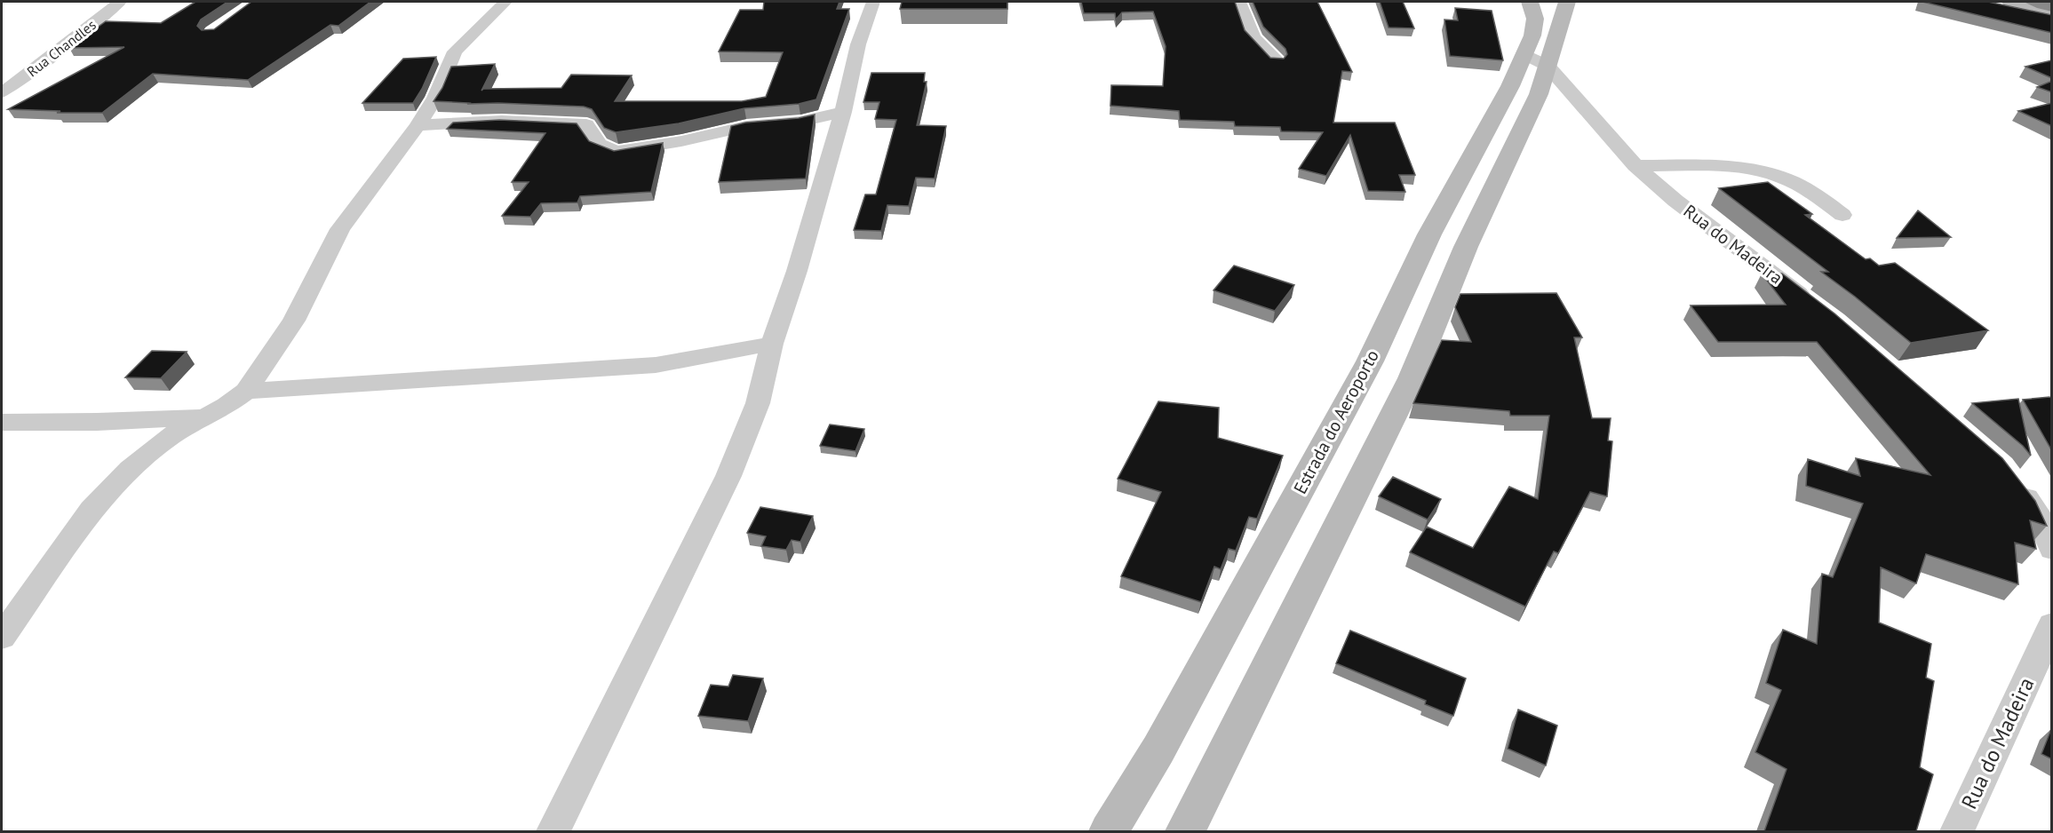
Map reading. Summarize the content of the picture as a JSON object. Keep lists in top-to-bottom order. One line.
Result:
{"streets":{"main road":["Estrada do Aeroporto"],"street":["Rua Chandles","Rua do Madeira"]},"crossings":[["Rua do Madeira","Estrada do Aeroporto"]]}
